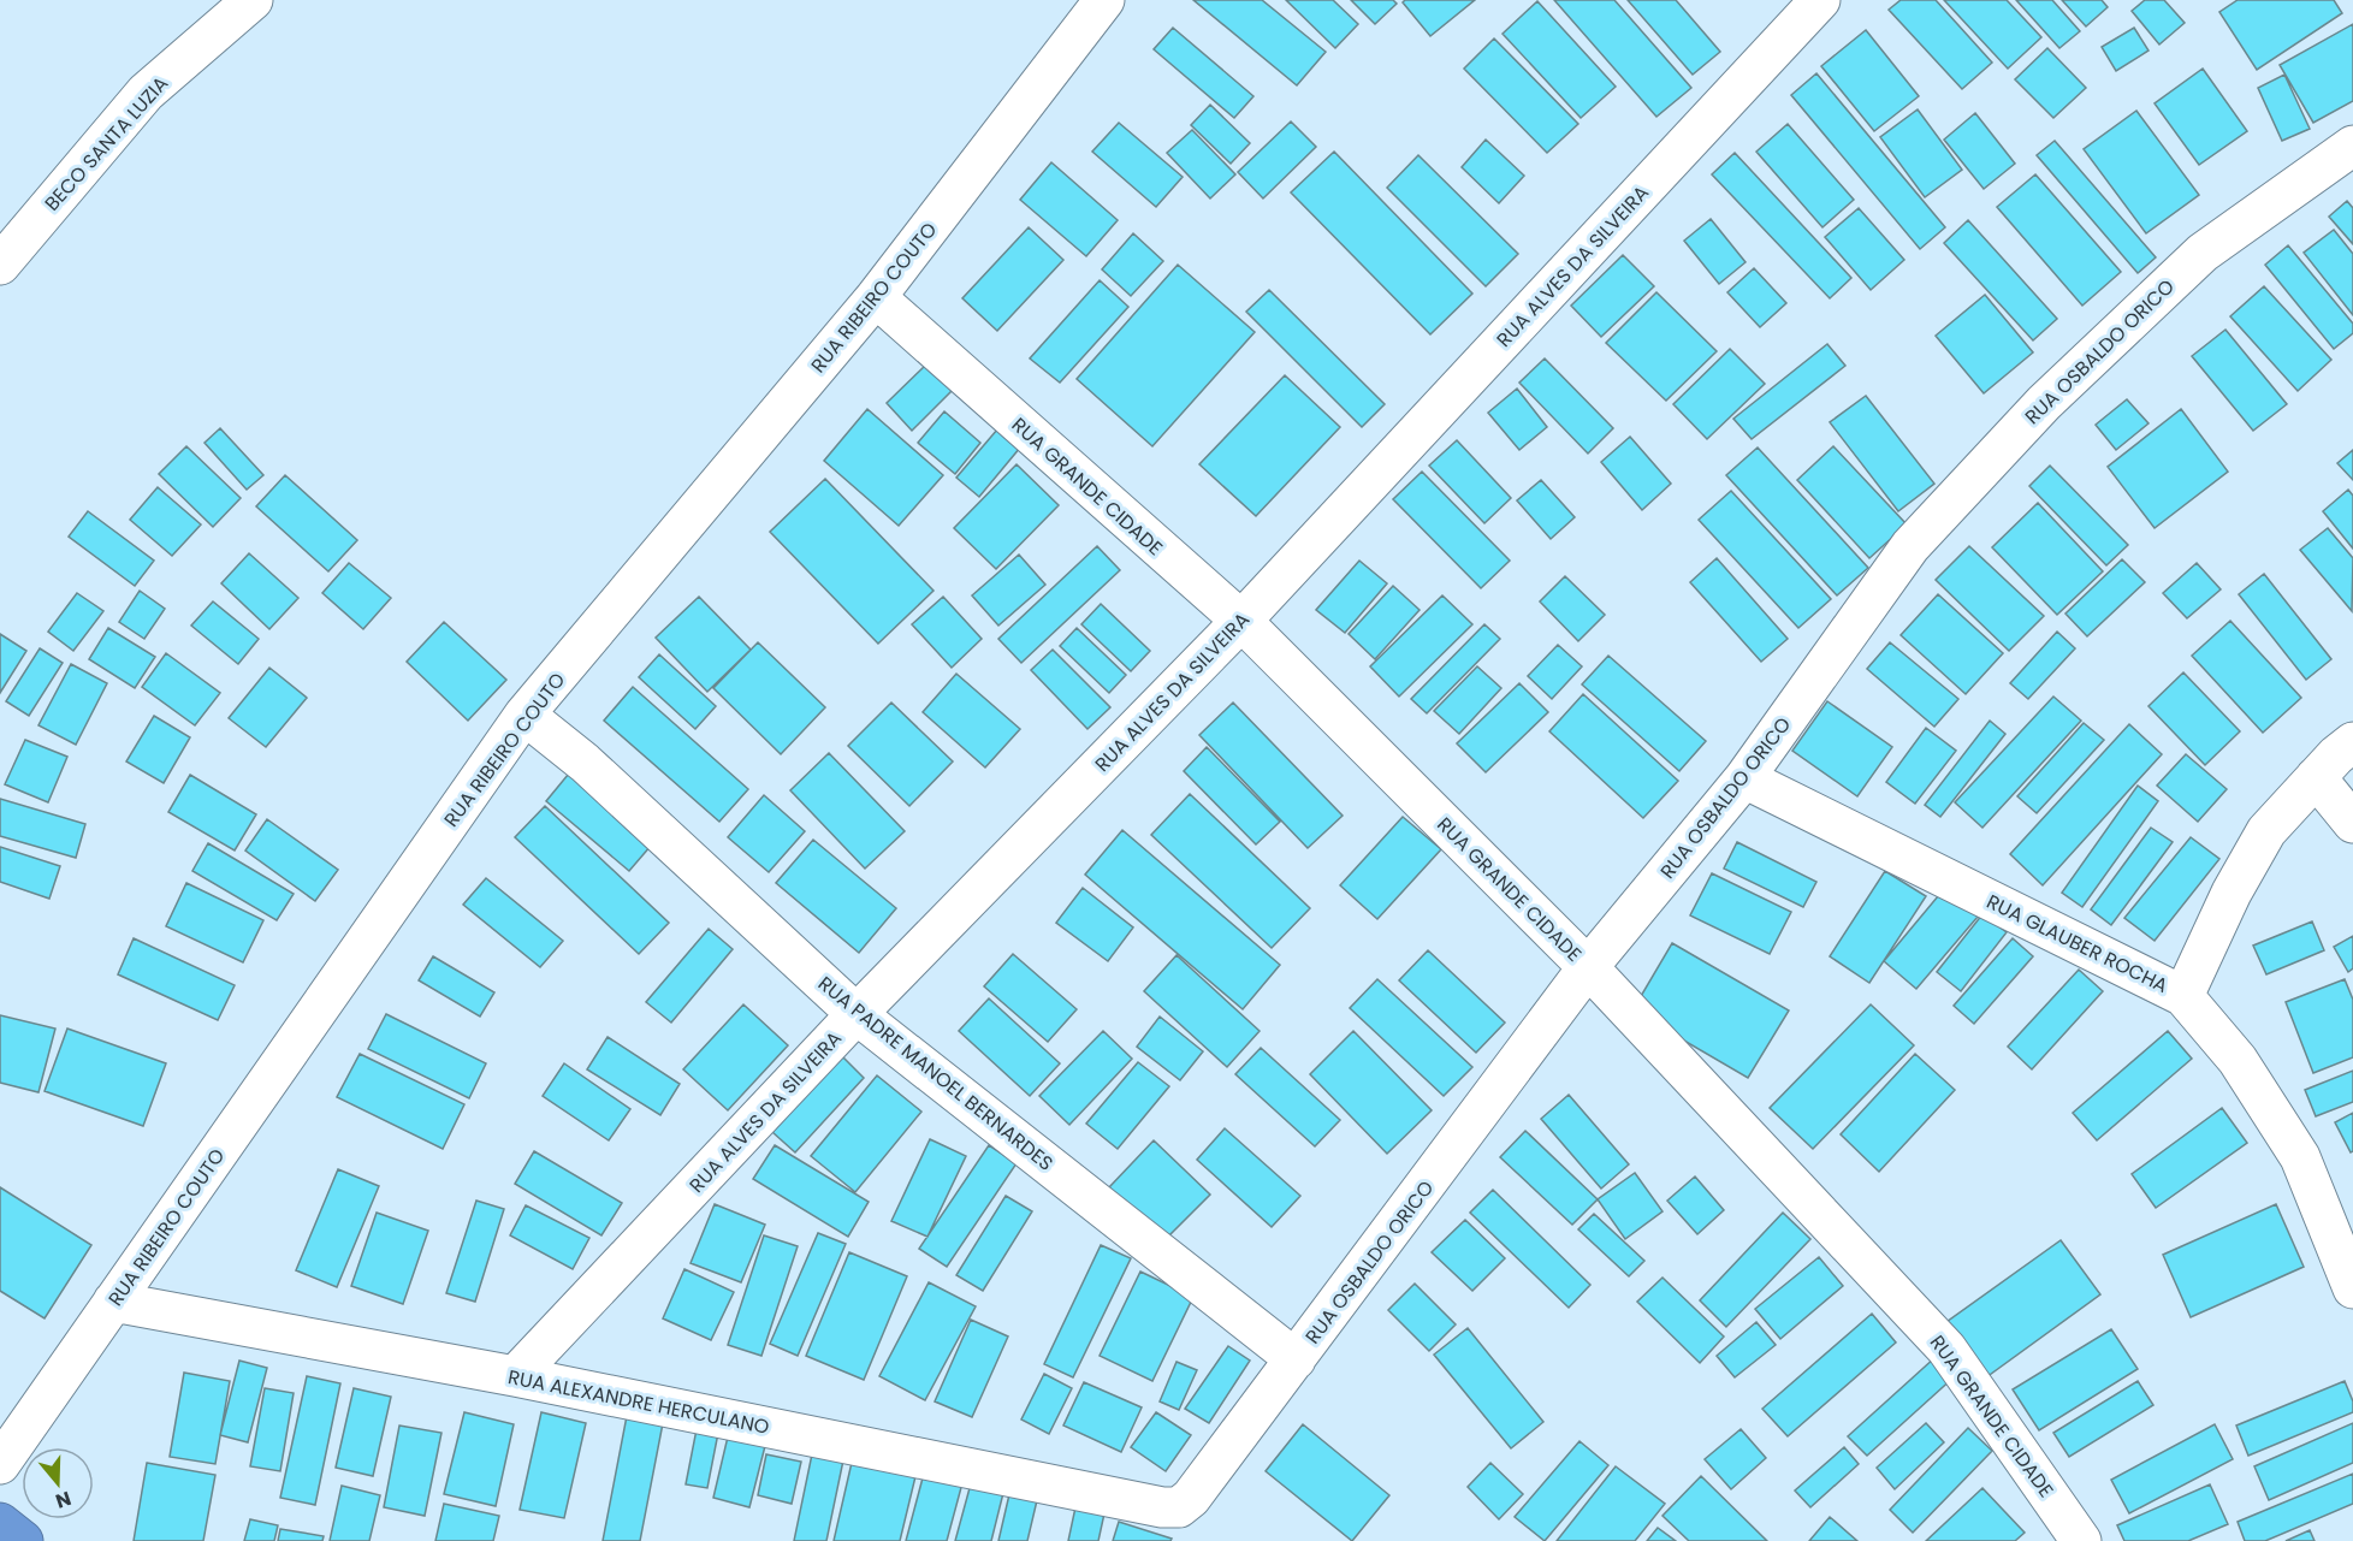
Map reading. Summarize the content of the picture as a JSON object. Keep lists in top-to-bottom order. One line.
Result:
{"streets":{"street":["BECO SANTA LUZIA","RUA ALVES DA SILVEIRA","RUA RIBEIRO COUTO","RUA OSBALDO ORICO","RUA GRANDE CIDADE","RUA GLAUBER ROCHA","RUA PADRE MANOEL BERNARDES","RUA ALEXANDRE HERCULANO"]},"crossings":[["RUA ALVES DA SILVEIRA","RUA GRANDE CIDADE"],["RUA ALVES DA SILVEIRA","RUA PADRE MANOEL BERNARDES"],["RUA ALVES DA SILVEIRA","RUA ALEXANDRE HERCULANO"],["RUA RIBEIRO COUTO","RUA GRANDE CIDADE"],["RUA RIBEIRO COUTO","RUA PADRE MANOEL BERNARDES"],["RUA RIBEIRO COUTO","RUA ALEXANDRE HERCULANO"],["RUA OSBALDO ORICO","RUA GRANDE CIDADE"],["RUA OSBALDO ORICO","RUA GLAUBER ROCHA"],["RUA OSBALDO ORICO","RUA PADRE MANOEL BERNARDES"],["RUA OSBALDO ORICO","RUA ALEXANDRE HERCULANO"]],"north":"bottom"}
